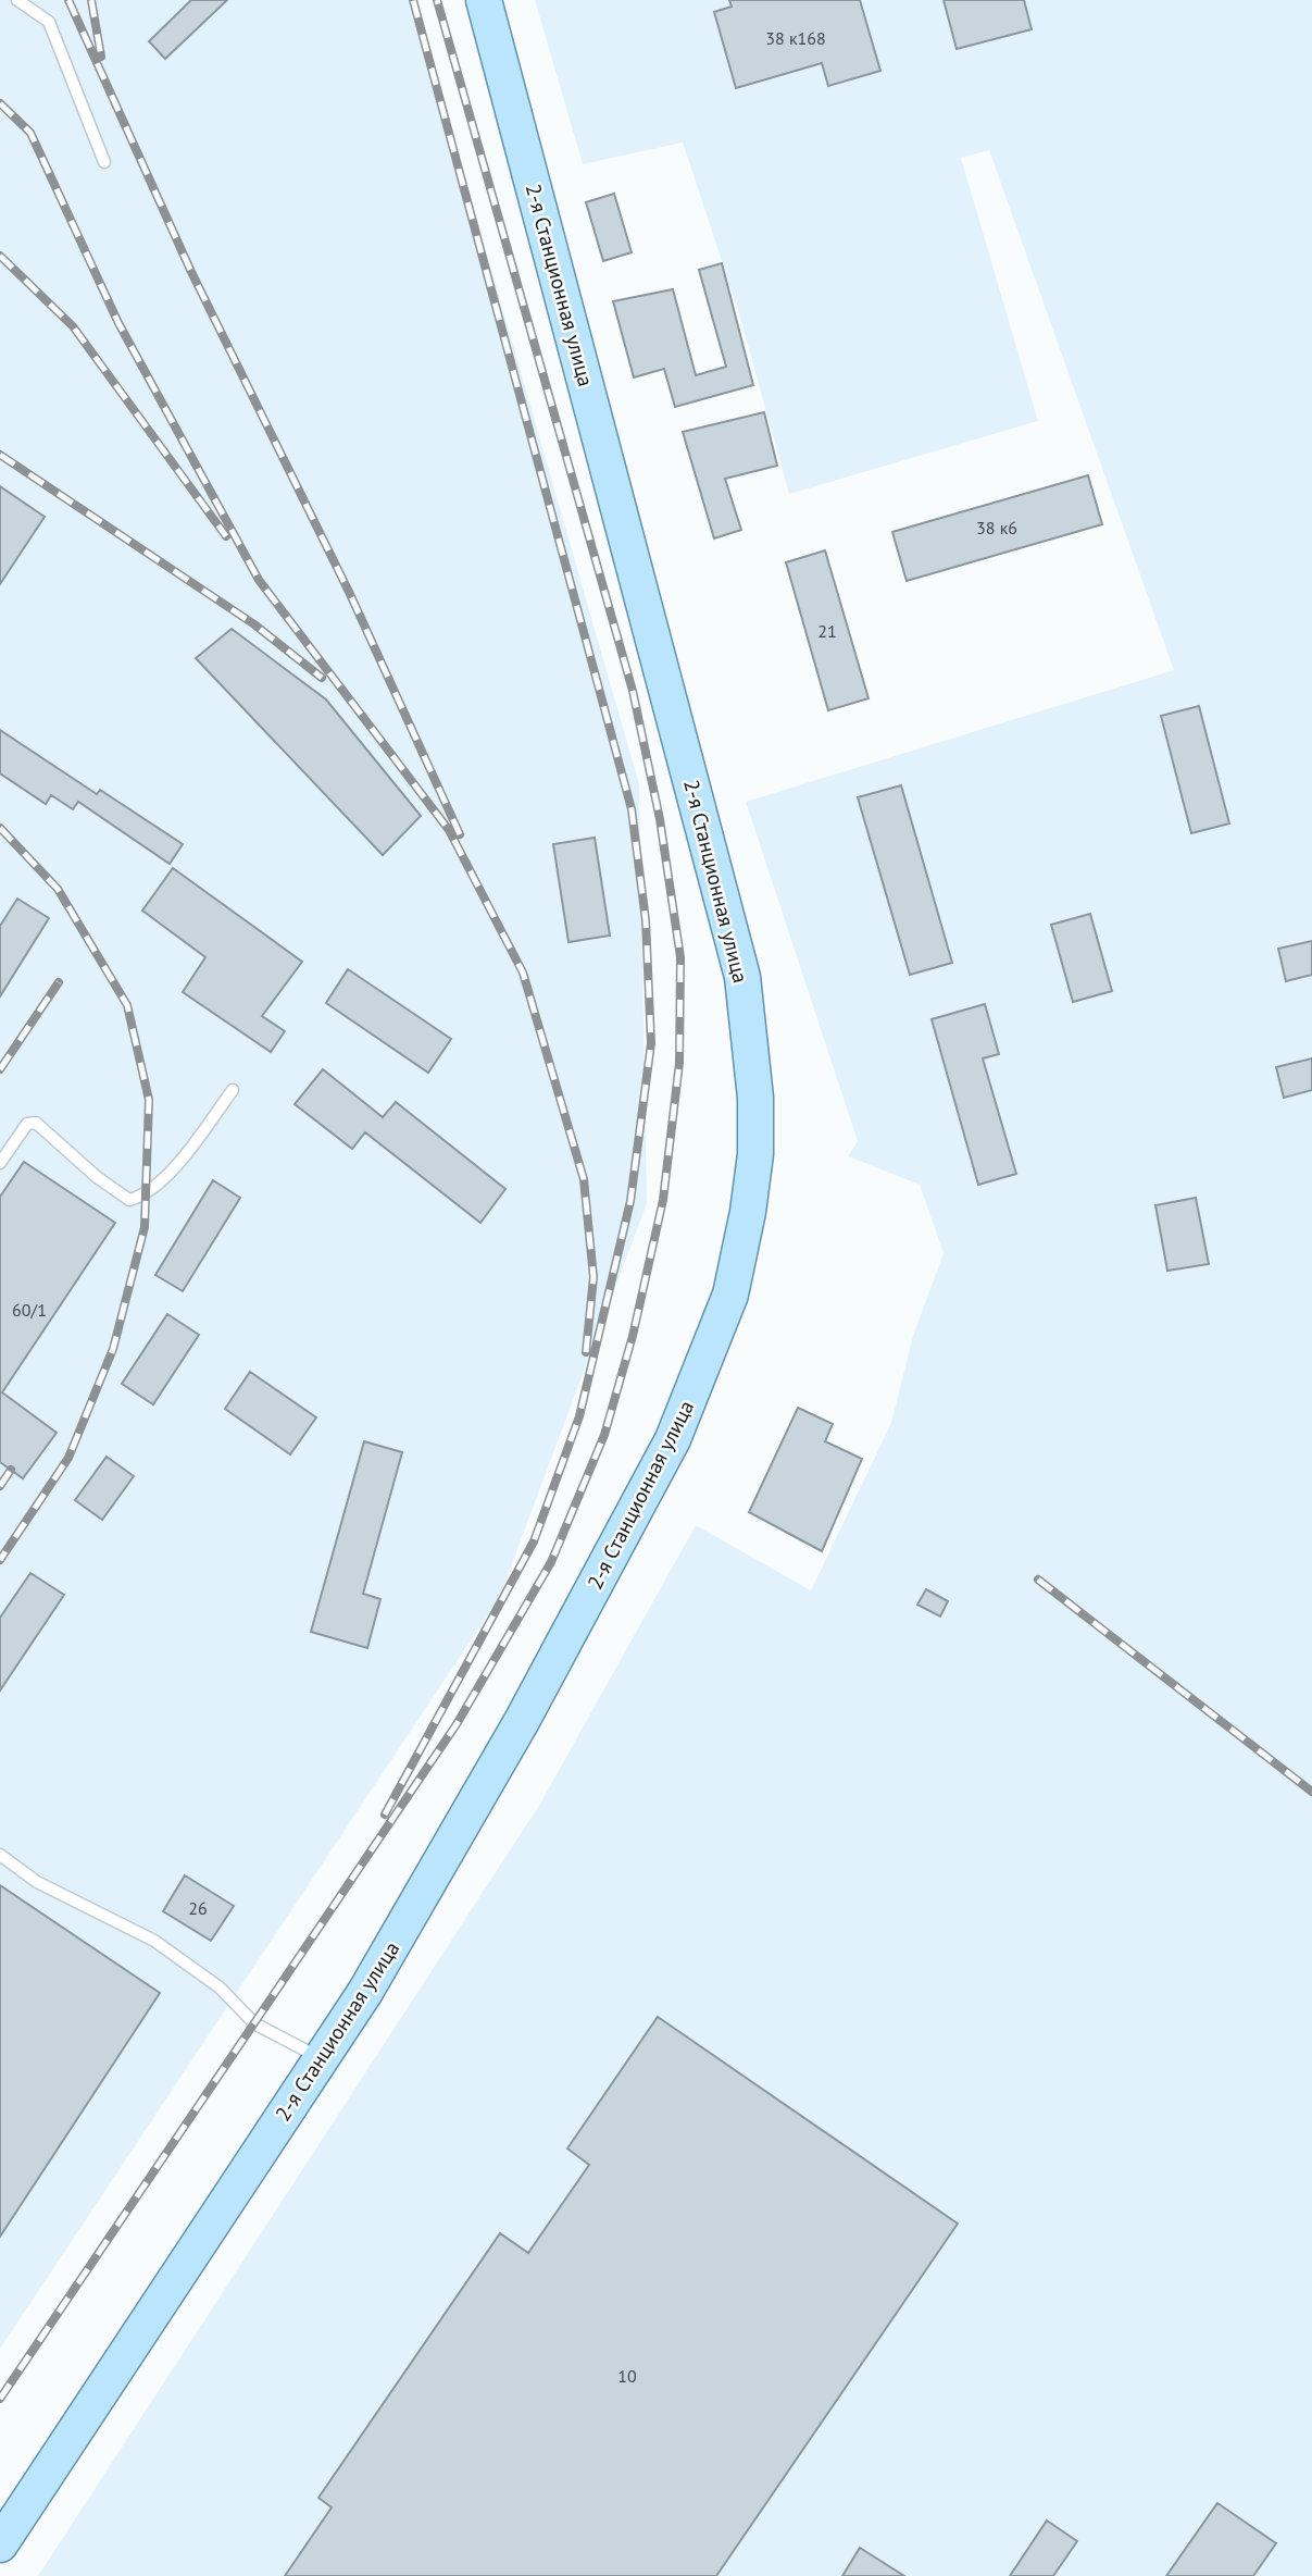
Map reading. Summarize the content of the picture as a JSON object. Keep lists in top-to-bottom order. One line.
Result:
{"streets":{"main road":["2-я Станционная улица"]},"house_numbers":["38 к168","38 к6","21","60/1","26","10"]}
